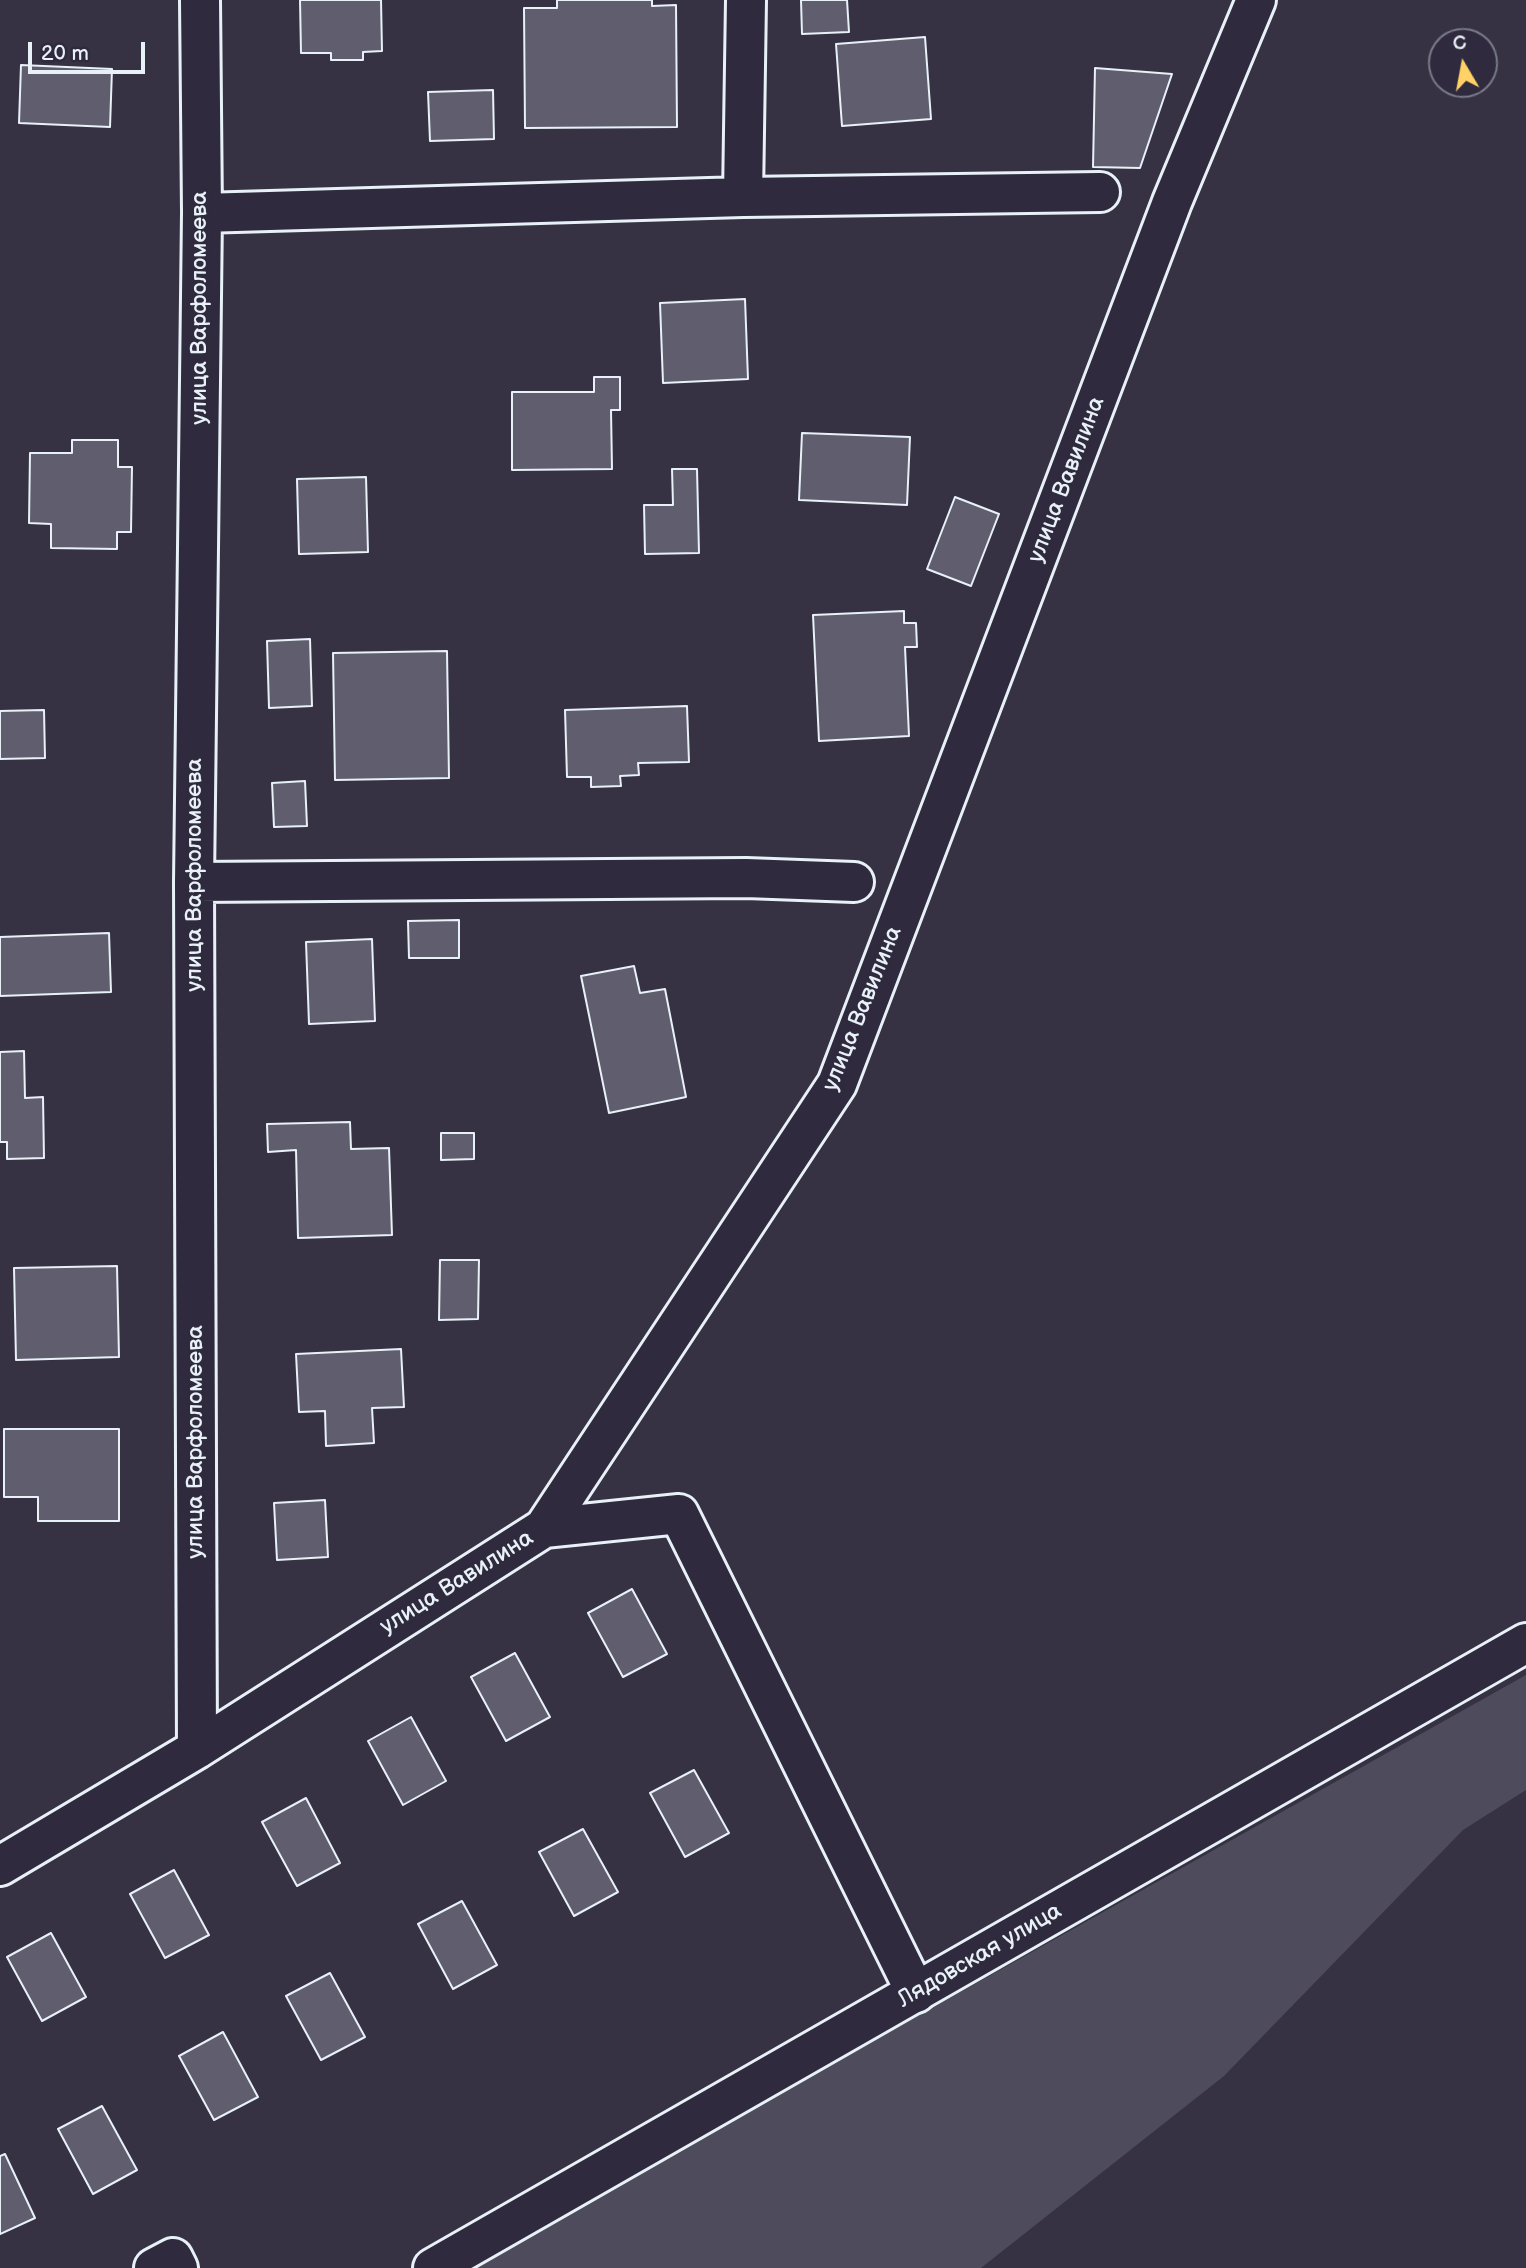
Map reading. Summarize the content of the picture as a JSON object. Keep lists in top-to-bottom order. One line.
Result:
{"streets":{"street":["улица Варфоломеева","улица Вавилина","Лядовская улица"]},"crossings":[["улица Варфоломеева","улица Вавилина"]],"scale_bar":"20 m","north":"top"}
